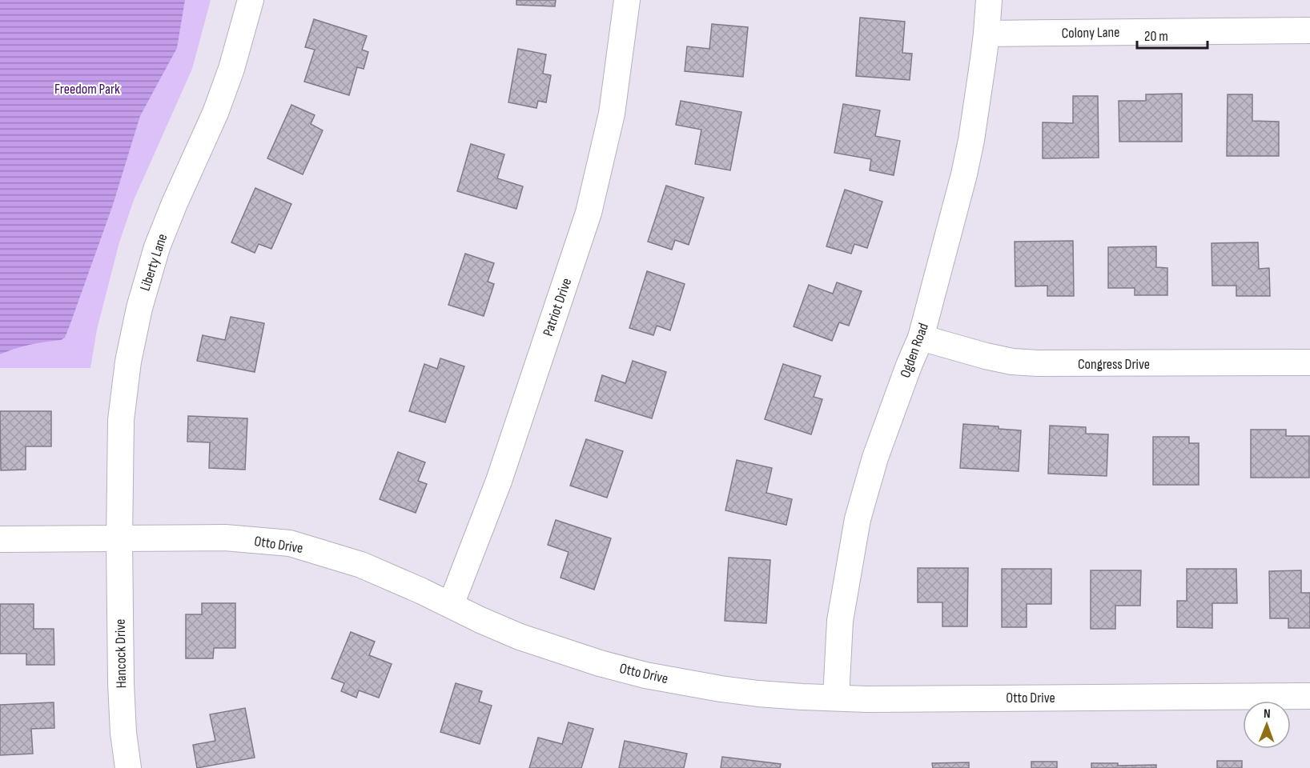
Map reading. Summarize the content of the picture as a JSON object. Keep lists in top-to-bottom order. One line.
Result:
{"streets":{"street":["Colony Lane","Liberty Lane","Patriot Drive","Ogden Road","Congress Drive","Otto Drive","Hancock Drive"]},"crossings":[["Colony Lane","Ogden Road"],["Liberty Lane","Otto Drive"],["Liberty Lane","Hancock Drive"],["Patriot Drive","Otto Drive"],["Ogden Road","Congress Drive"],["Ogden Road","Otto Drive"],["Otto Drive","Hancock Drive"]],"parks":["Freedom Park"],"scale_bar":"20 m","north":"top"}
